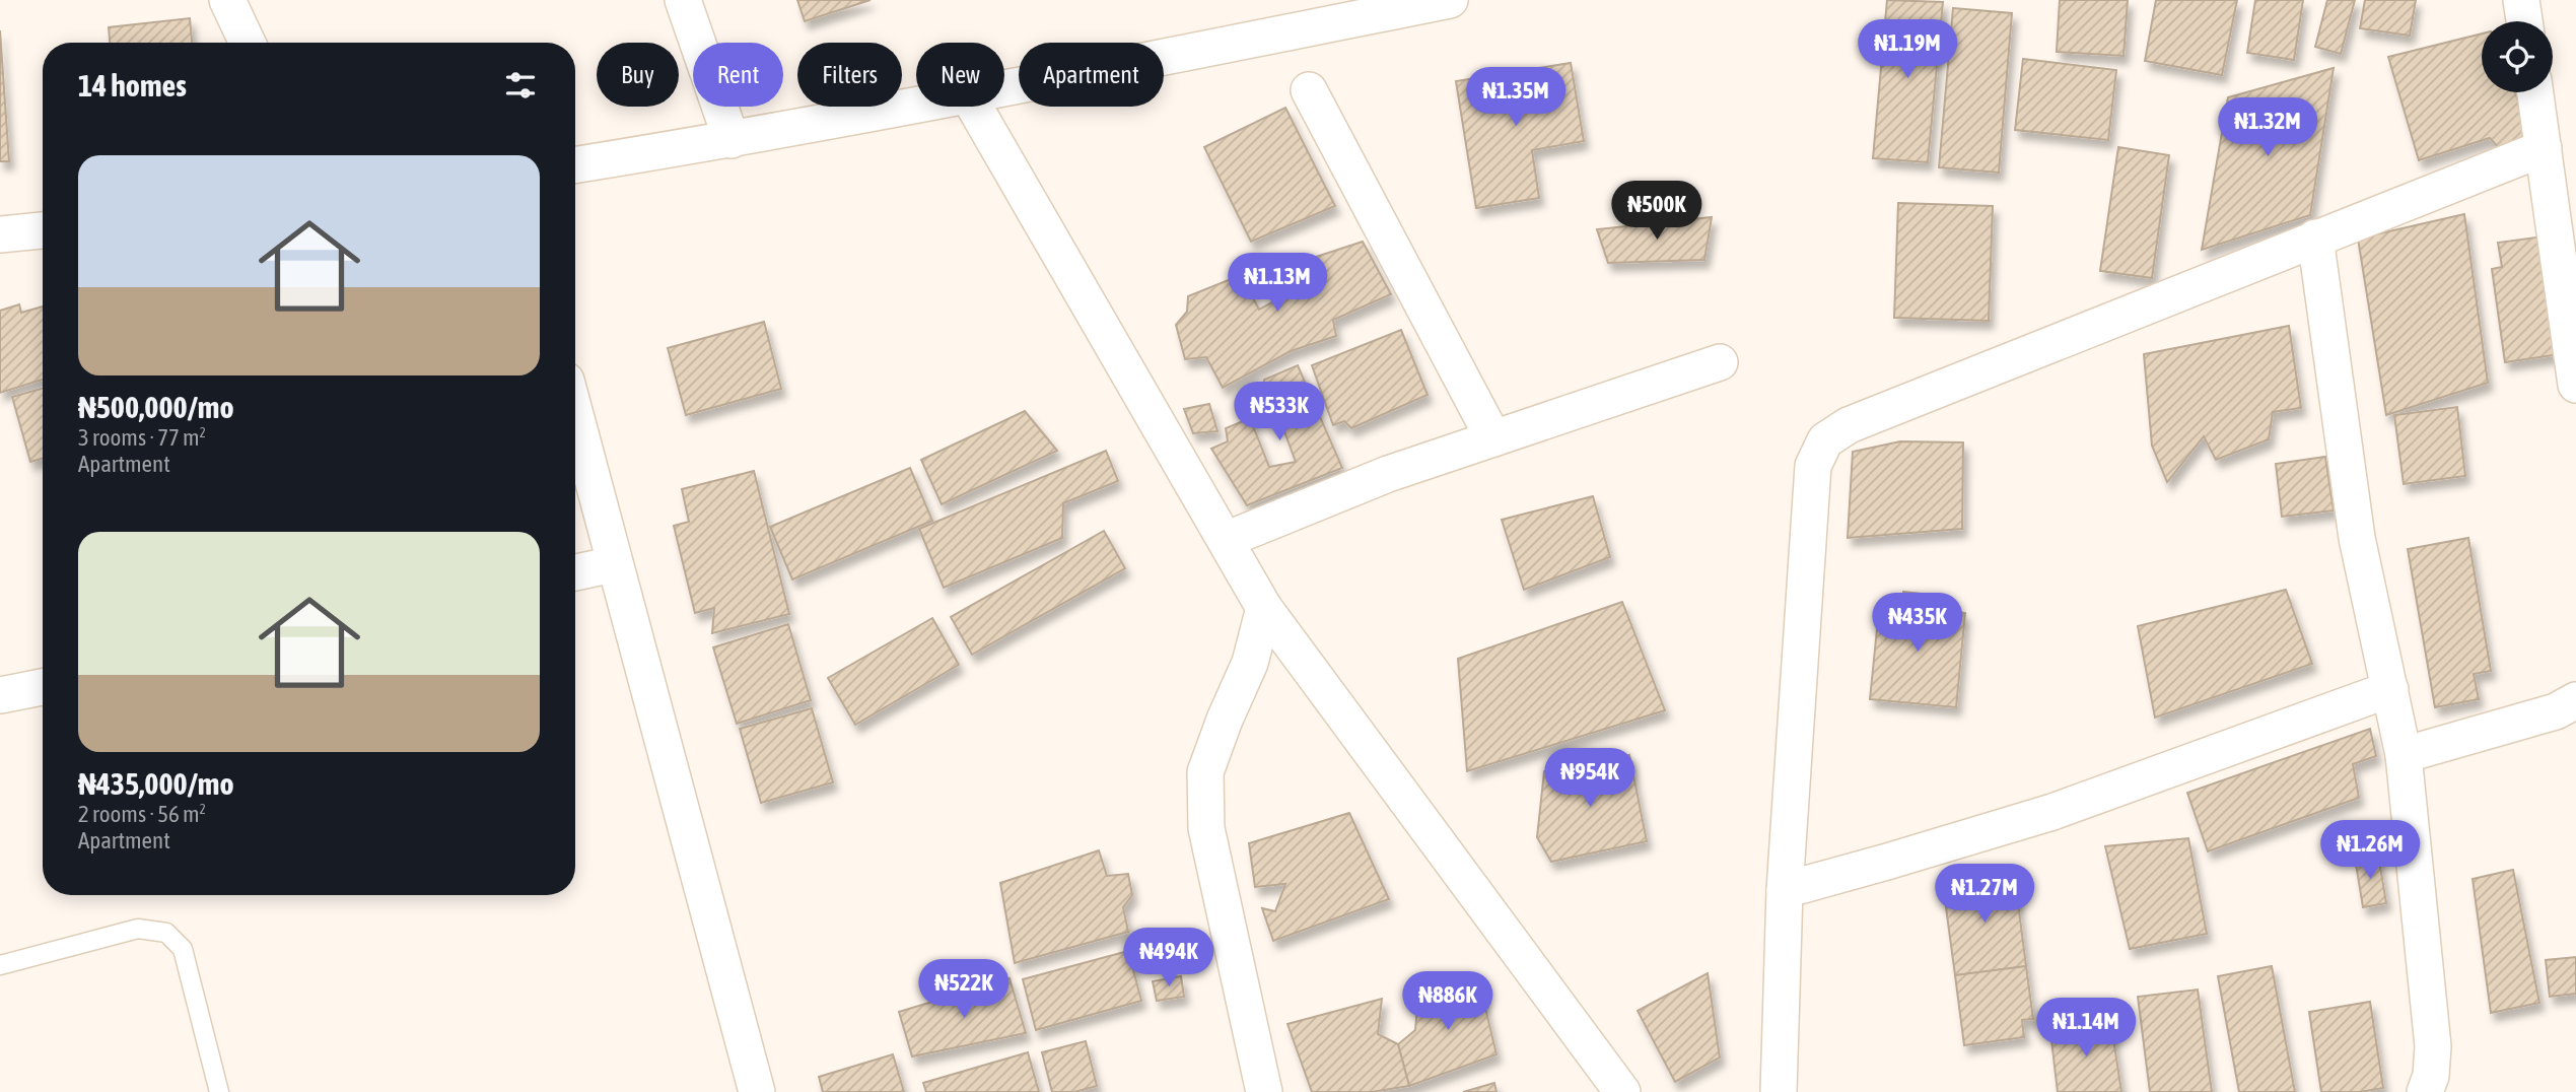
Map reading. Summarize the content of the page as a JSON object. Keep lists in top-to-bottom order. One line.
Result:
{"page":{"price":["₦1.19M","₦1.35M","₦1.32M","₦500K","₦1.13M","₦533K","₦435K","₦954K","₦1.26M","₦1.27M","₦494K","₦522K","₦886K","₦1.14M"],"chip":["Buy","Rent","Filters","New","Apartment"],"heading":"14 homes","list":[{"name":"₦500,000/mo","note":"3 rooms · 77 m² · Apartment"},{"name":"₦435,000/mo","note":"2 rooms · 56 m² · Apartment"}]}}
